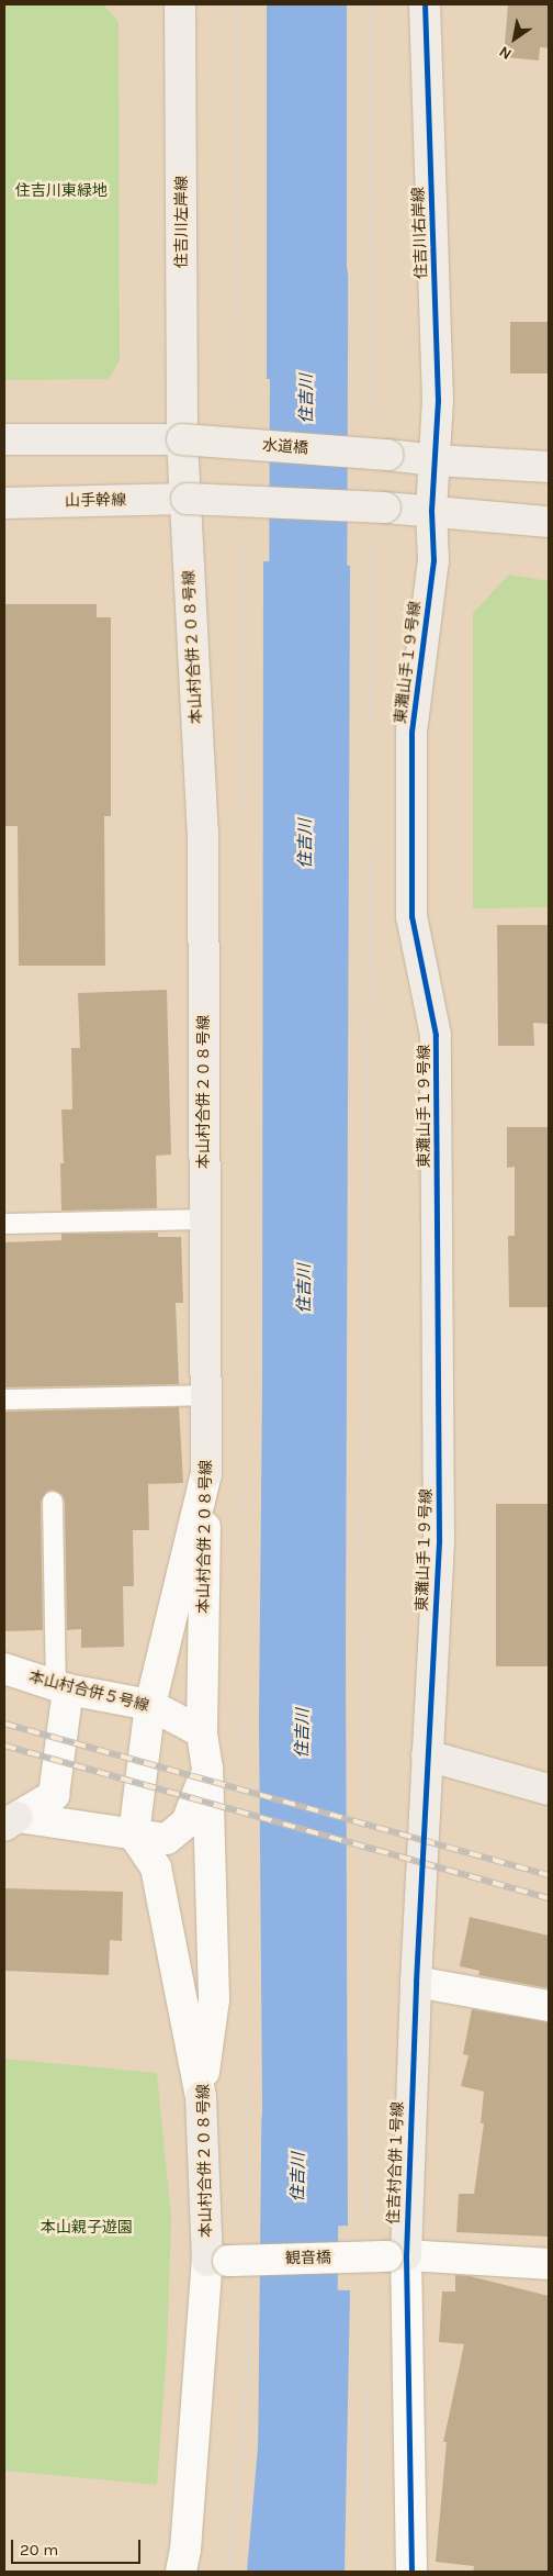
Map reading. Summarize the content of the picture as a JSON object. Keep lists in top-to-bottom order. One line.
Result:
{"streets":{"street":["住吉川左岸線","住吉川右岸線","水道橋","山手幹線","本山村合併２０８号線","東灘山手１９号線","本山村合併５号線","住吉村合併１号線","観音橋"]},"crossings":[["住吉川左岸線","水道橋"],["住吉川左岸線","山手幹線"],["住吉川左岸線","本山村合併２０８号線"],["住吉川右岸線","水道橋"],["住吉川右岸線","東灘山手１９号線"],["水道橋","東灘山手１９号線"],["山手幹線","本山村合併２０８号線"],["本山村合併２０８号線","本山村合併５号線"],["本山村合併２０８号線","観音橋"],["東灘山手１９号線","住吉村合併１号線"],["住吉村合併１号線","観音橋"]],"water":["住吉川"],"parks":["住吉川東緑地","本山親子遊園"],"scale_bar":"20 m","north":"bottom left"}
